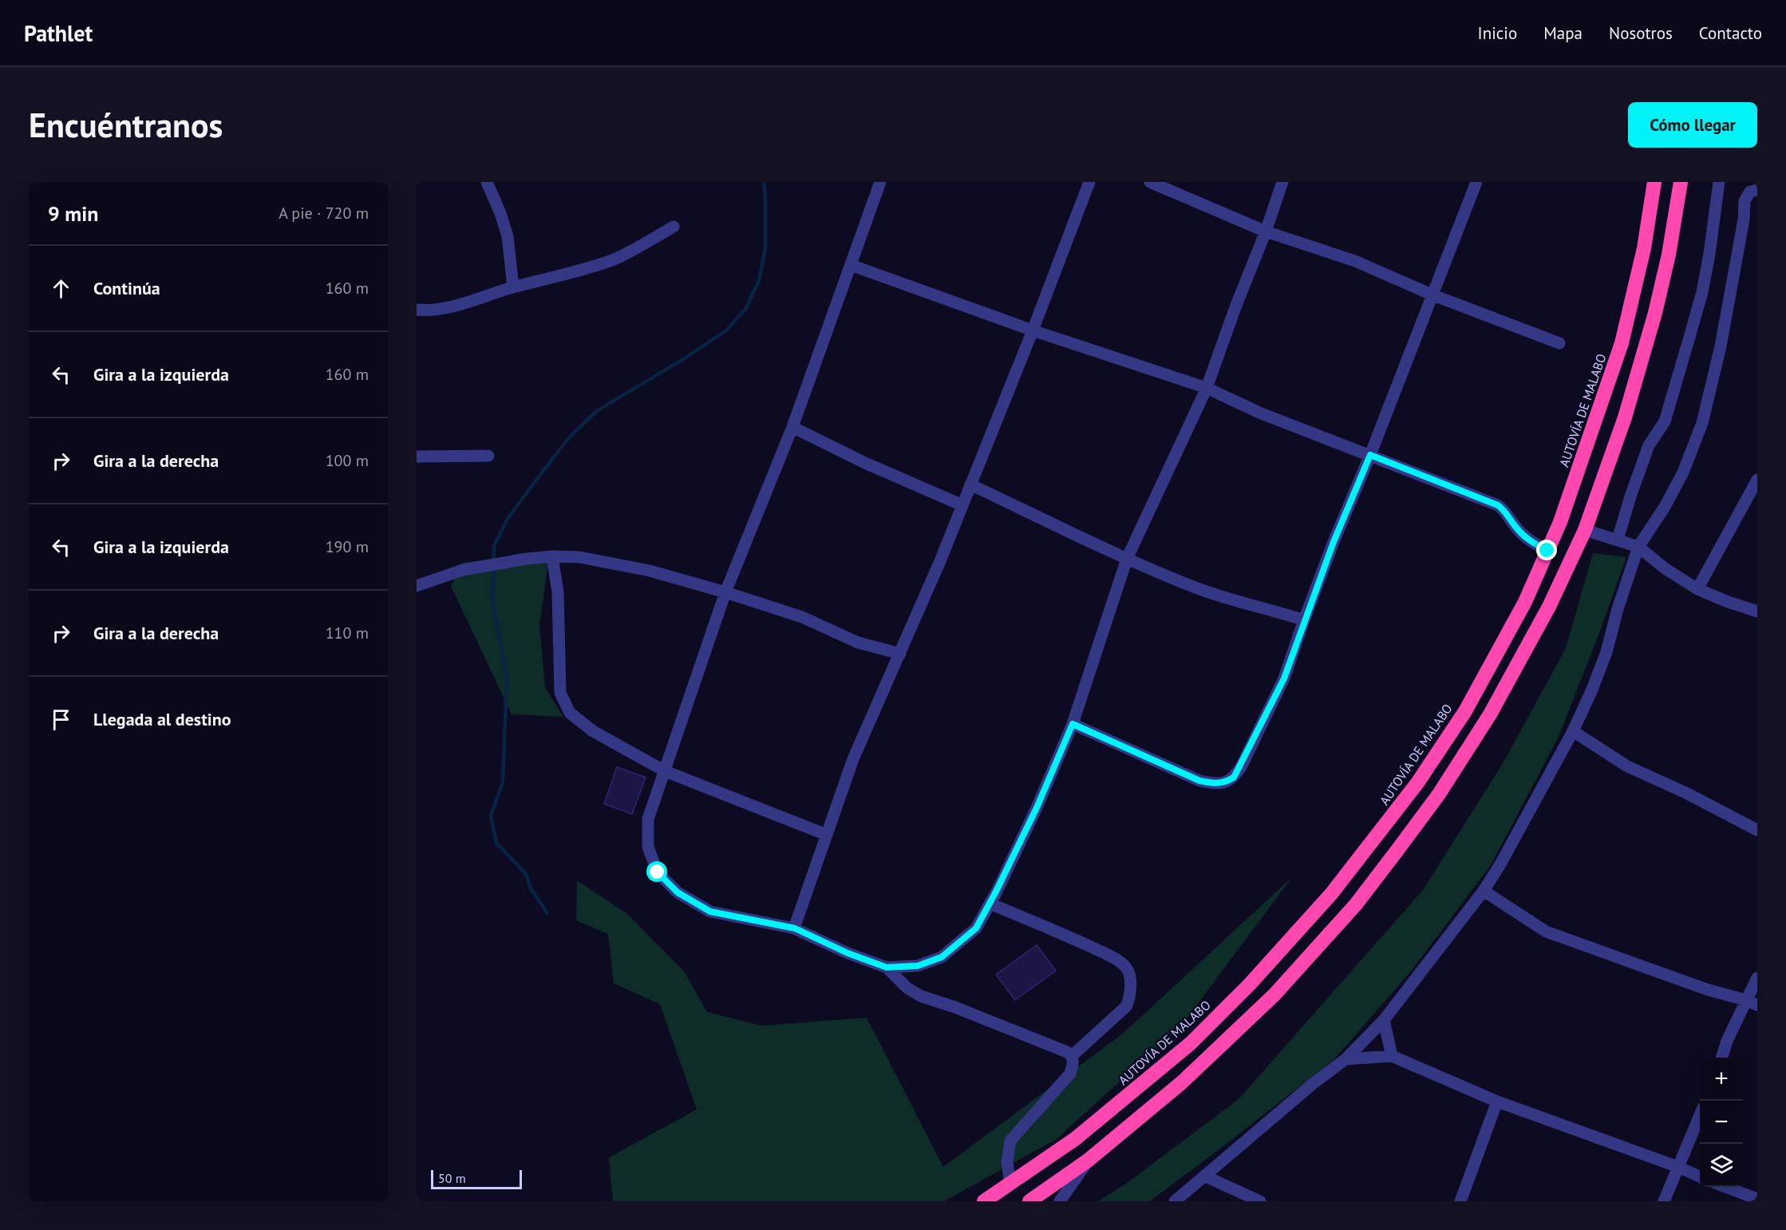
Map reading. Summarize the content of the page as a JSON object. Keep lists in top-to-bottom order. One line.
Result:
{"streets":{"highway":["AUTOVÍA DE MALABO"]},"scale_bar":"50 m","page":{"header":"Pathlet","nav":["Inicio","Mapa","Nosotros","Contacto"],"buttons":"Cómo llegar","title":"Encuéntranos","heading":["9 min","A pie · 720 m"],"list":[["Continúa","160 m"],["Gira a la izquierda","160 m"],["Gira a la derecha","100 m"],["Gira a la izquierda","190 m"],["Gira a la derecha","110 m"],"Llegada al destino"],"map_buttons":["+","−"],"scale":"50 m"}}
